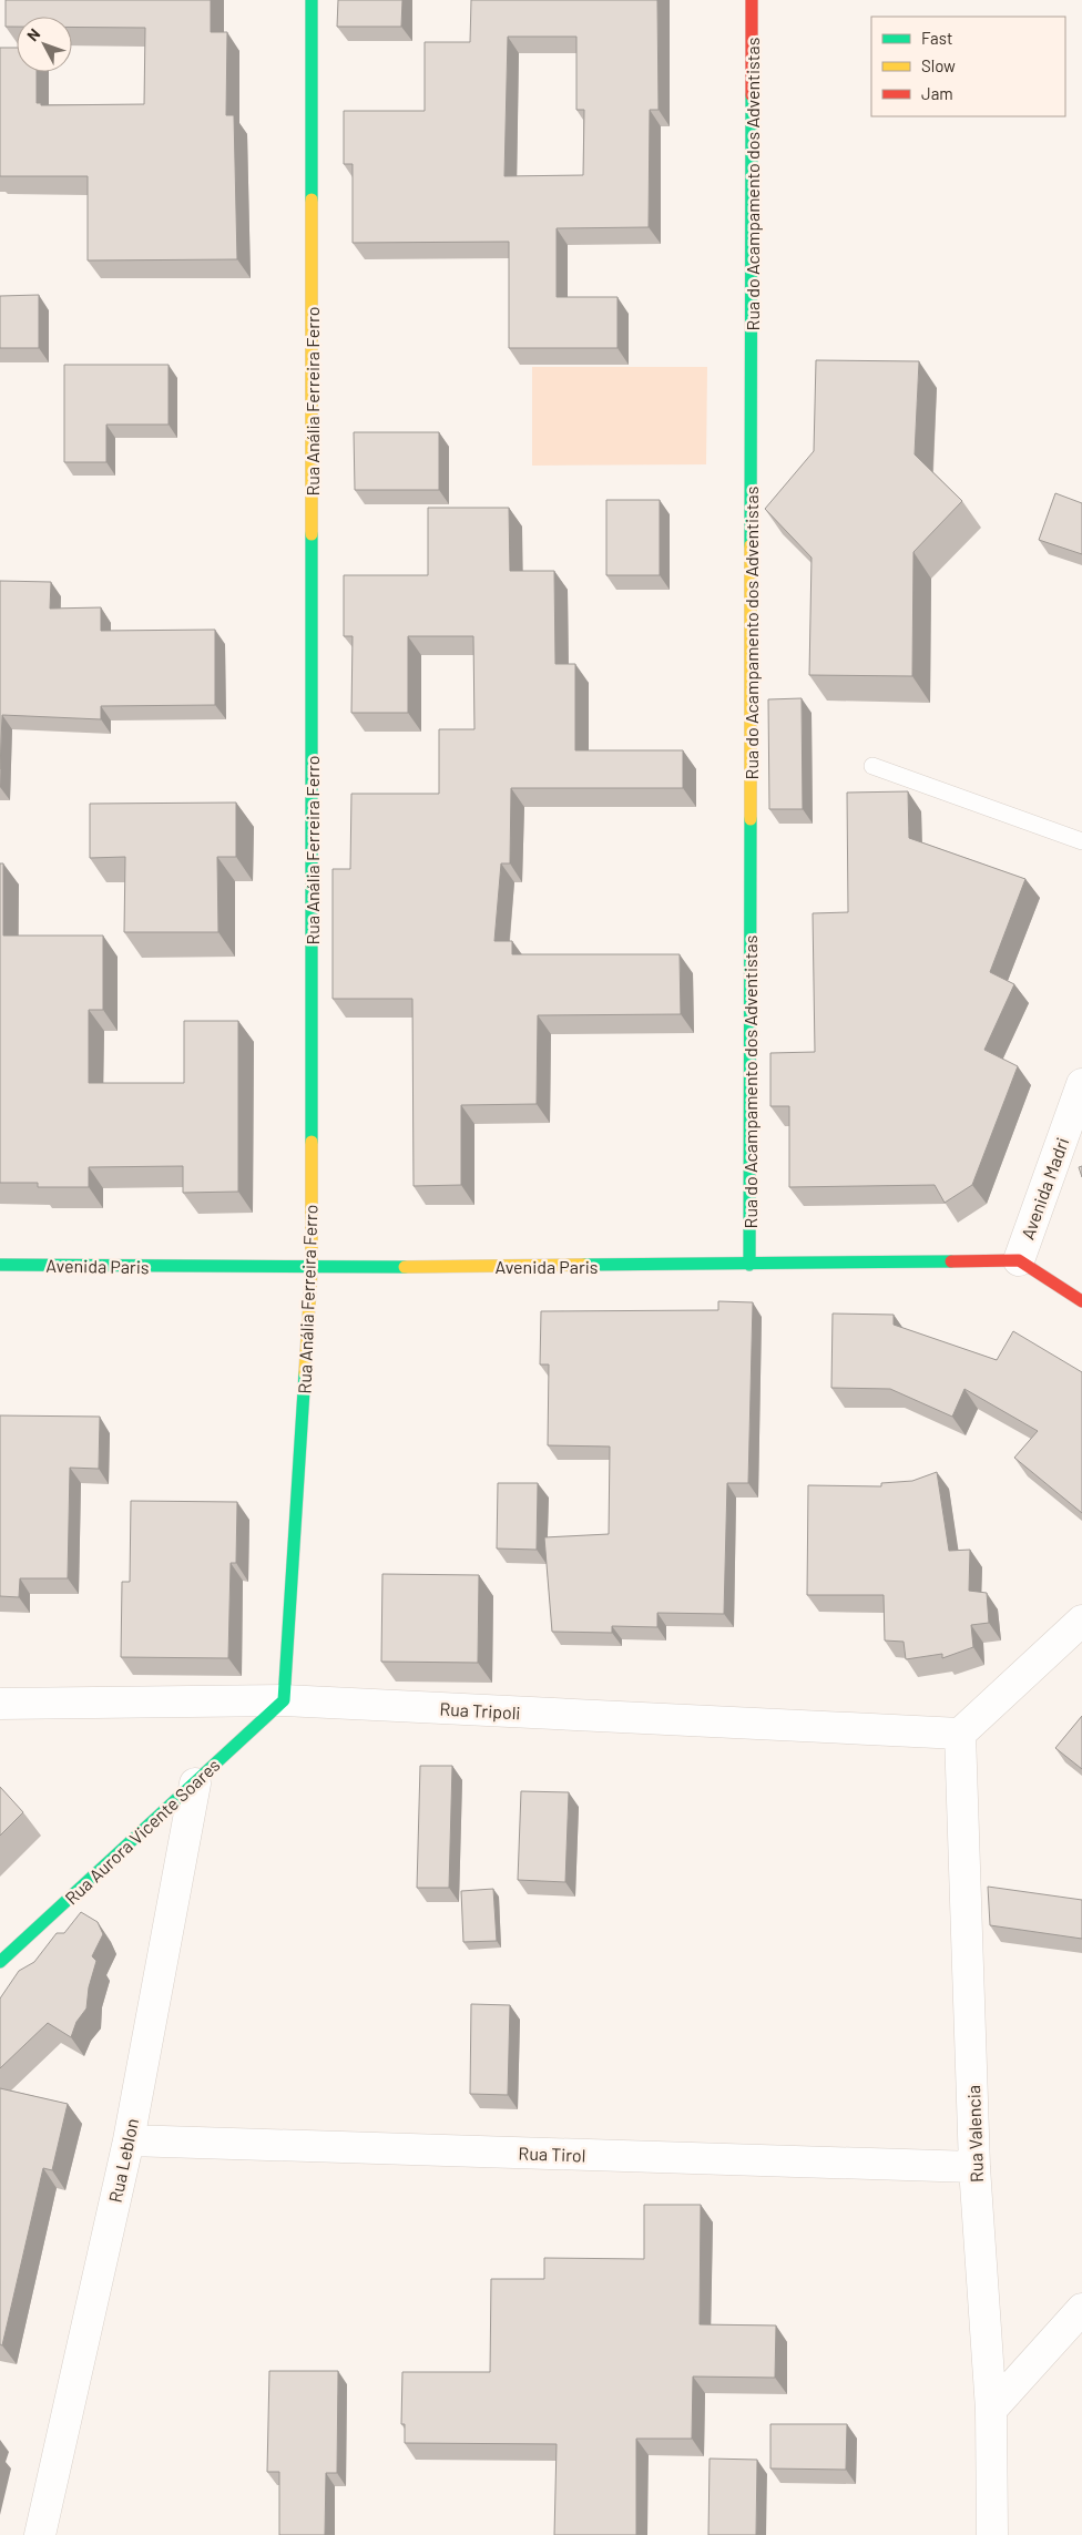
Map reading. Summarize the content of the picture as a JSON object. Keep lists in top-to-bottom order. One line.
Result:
{"streets":{"street":["Rua do Acampamento dos Adventistas","Rua Anália Ferreira Ferro","Avenida Madri","Avenida Paris","Rua Tripoli","Rua Aurora Vicente Soares","Rua Valencia","Rua Tirol","Rua Leblon"]},"crossings":[["Rua do Acampamento dos Adventistas","Avenida Paris"],["Rua Anália Ferreira Ferro","Avenida Paris"],["Rua Anália Ferreira Ferro","Rua Tripoli"],["Rua Anália Ferreira Ferro","Rua Aurora Vicente Soares"],["Avenida Madri","Avenida Paris"],["Rua Tripoli","Rua Aurora Vicente Soares"],["Rua Tripoli","Rua Valencia"],["Rua Aurora Vicente Soares","Rua Leblon"],["Rua Valencia","Rua Tirol"],["Rua Tirol","Rua Leblon"]],"legend":["Fast","Slow","Jam"],"north":"top left"}
